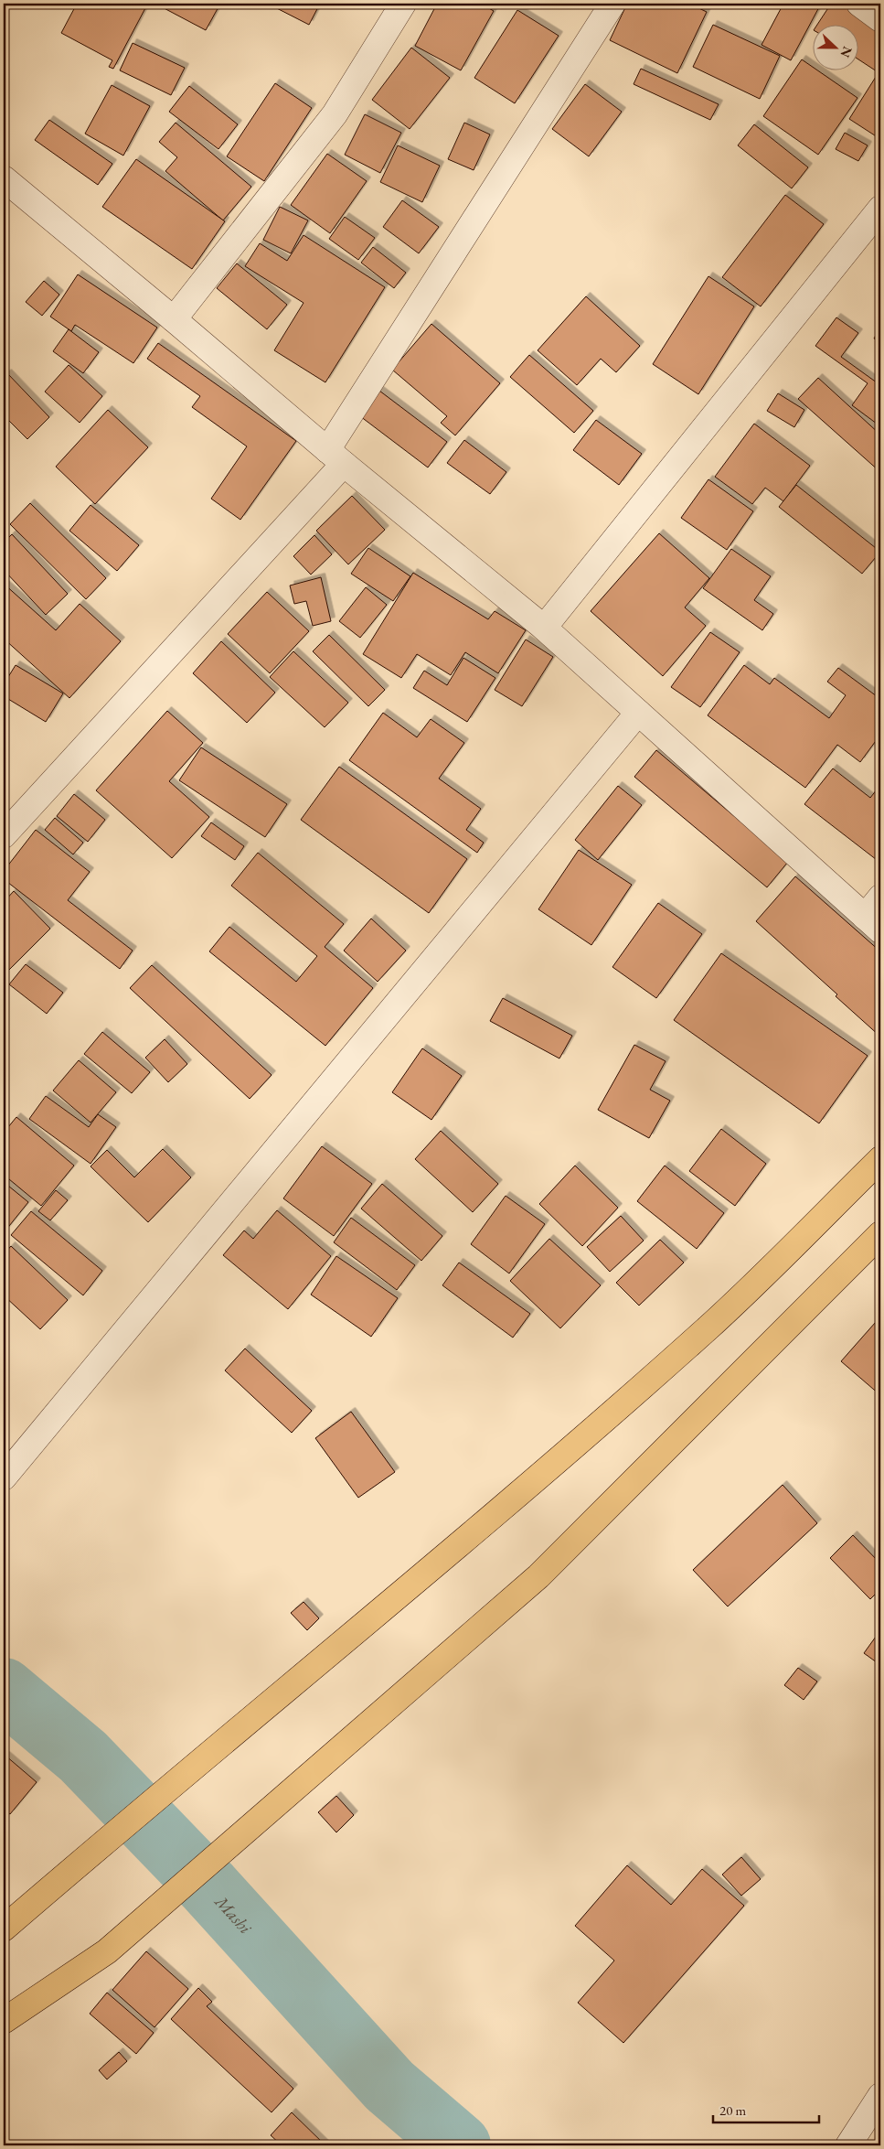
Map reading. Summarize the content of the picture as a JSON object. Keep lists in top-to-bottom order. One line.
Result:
{"water":["Mashi"],"scale_bar":"20 m","north":"right"}
